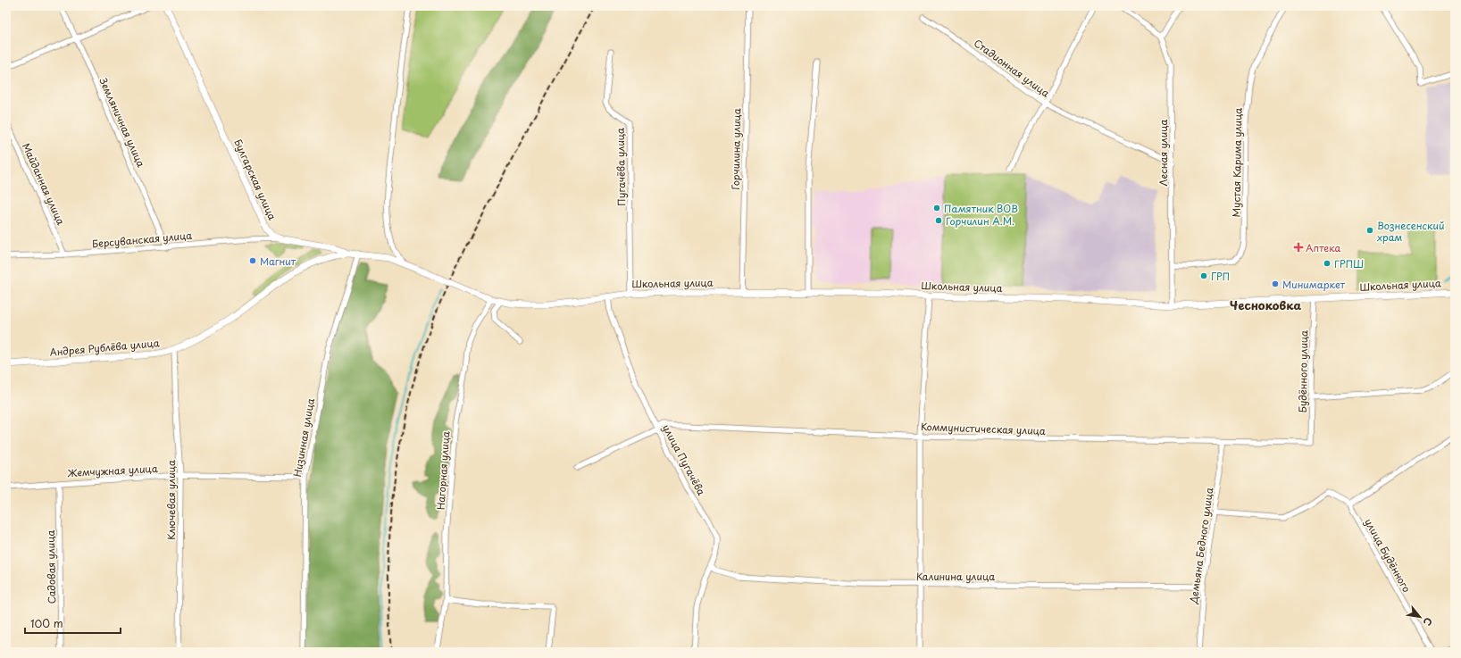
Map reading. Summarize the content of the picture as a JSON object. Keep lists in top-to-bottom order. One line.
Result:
{"streets":{"street":["Стадионная улица","Земляничная улица","Горчилина улица","Лесная улица","Мустая Карима улица","Пугачёва улица","Булгарская улица","Майданная улица","Берсуванская улица","Школьная улица","Андрея Рублёва улица","Будённого улица","Коммунистическая улица","Низинная улица","улица Пугачёва","Жемчужная улица","Нагорная улица","Ключевая улица","Демьяна Бедного улица","улица Будённого","Садовая улица","Калинина улица"]},"crossings":[["Стадионная улица","Лесная улица"],["Земляничная улица","Берсуванская улица"],["Горчилина улица","Школьная улица"],["Лесная улица","Мустая Карима улица"],["Лесная улица","Школьная улица"],["Пугачёва улица","Школьная улица"],["Булгарская улица","Берсуванская улица"],["Майданная улица","Берсуванская улица"],["Школьная улица","Будённого улица"],["Школьная улица","улица Пугачёва"],["Школьная улица","Нагорная улица"],["Андрея Рублёва улица","Ключевая улица"],["Будённого улица","Коммунистическая улица"],["Коммунистическая улица","улица Пугачёва"],["Коммунистическая улица","Демьяна Бедного улица"],["Низинная улица","Жемчужная улица"],["улица Пугачёва","Калинина улица"],["Жемчужная улица","Ключевая улица"],["Жемчужная улица","Садовая улица"],["Демьяна Бедного улица","Калинина улица"]],"districts":["Чесноковка"],"places":{"other":["Памятник ВОВ","Горчилин А.М.","Вознесенский храм","Магнит","ГРПШ","ГРП","Минимаркет"],"health":["Аптека"]},"scale_bar":"100 m","north":"bottom right"}
